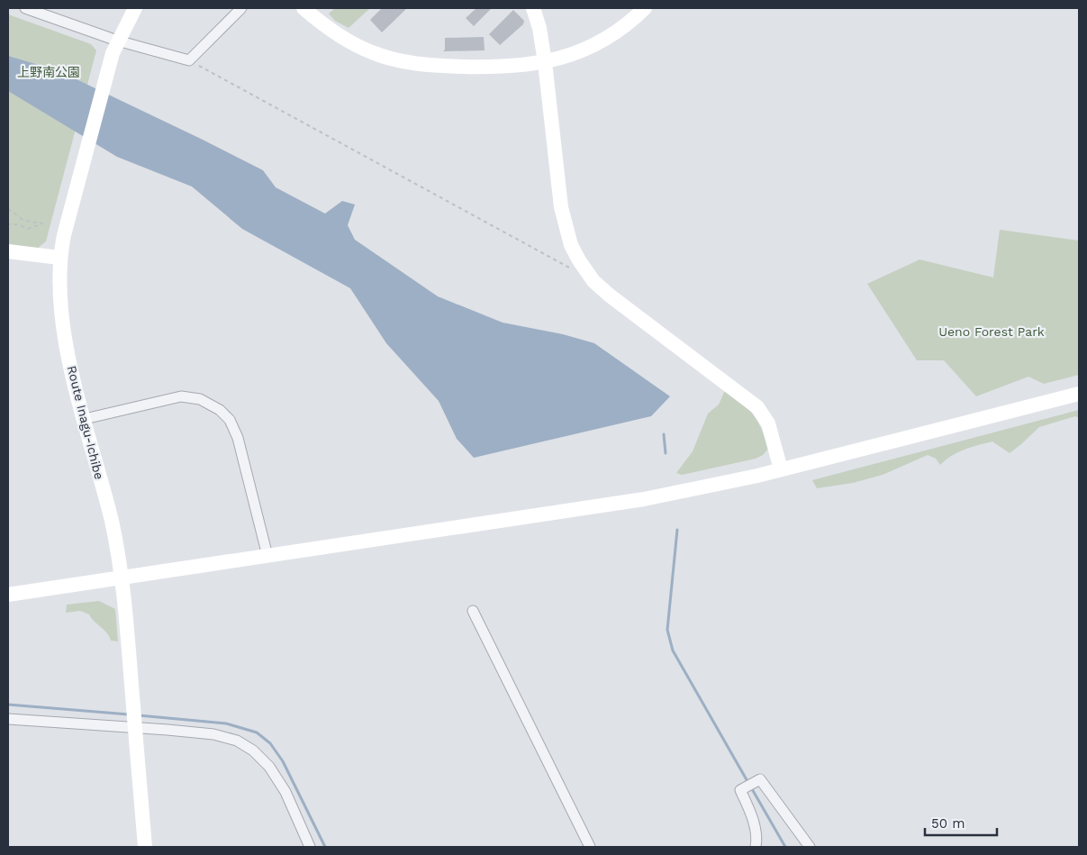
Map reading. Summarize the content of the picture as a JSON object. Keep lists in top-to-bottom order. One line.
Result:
{"streets":{"street":["Route Inagu-Ichibe"]},"parks":["上野南公園","Ueno Forest Park"],"scale_bar":"50 m"}
